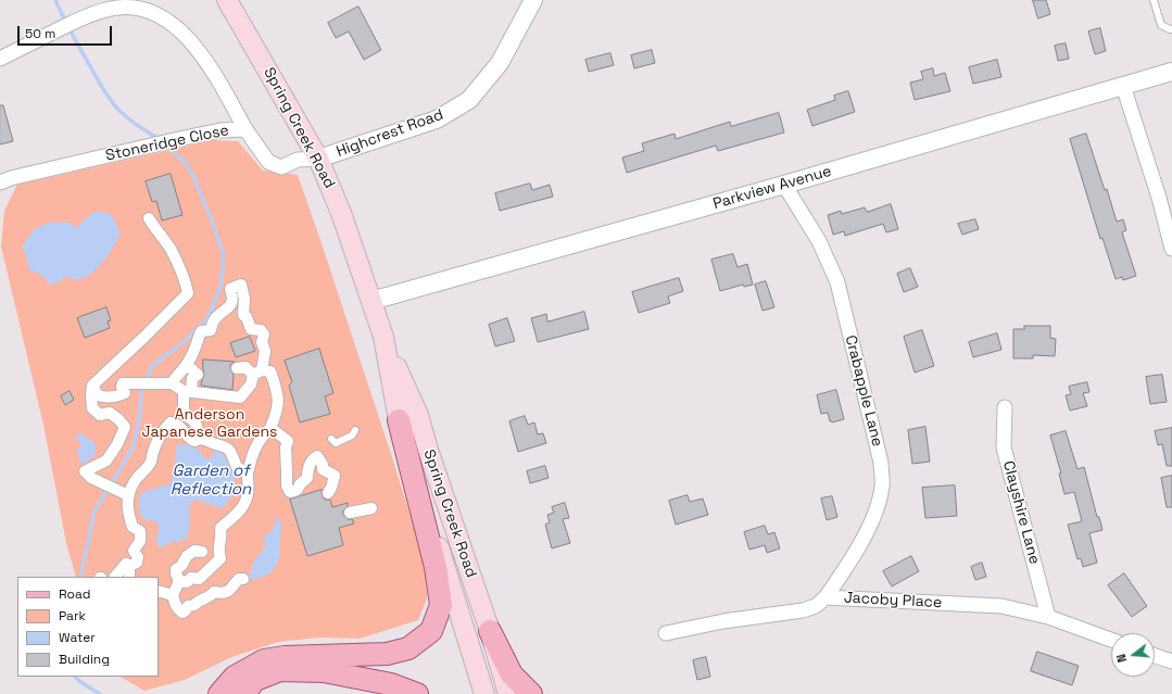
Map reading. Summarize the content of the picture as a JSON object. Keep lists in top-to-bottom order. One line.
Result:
{"streets":{"main road":["Spring Creek Road"],"street":["Highcrest Road","Stoneridge Close","Parkview Avenue","Crabapple Lane","Clayshire Lane","Jacoby Place"]},"crossings":[["Spring Creek Road","Highcrest Road"],["Spring Creek Road","Stoneridge Close"],["Spring Creek Road","Parkview Avenue"],["Highcrest Road","Stoneridge Close"],["Parkview Avenue","Crabapple Lane"],["Crabapple Lane","Jacoby Place"],["Clayshire Lane","Jacoby Place"]],"water":["Garden of Reflection"],"parks":["Anderson Japanese Gardens"],"legend":["Road","Park","Water","Building"],"scale_bar":"50 m","north":"left"}
